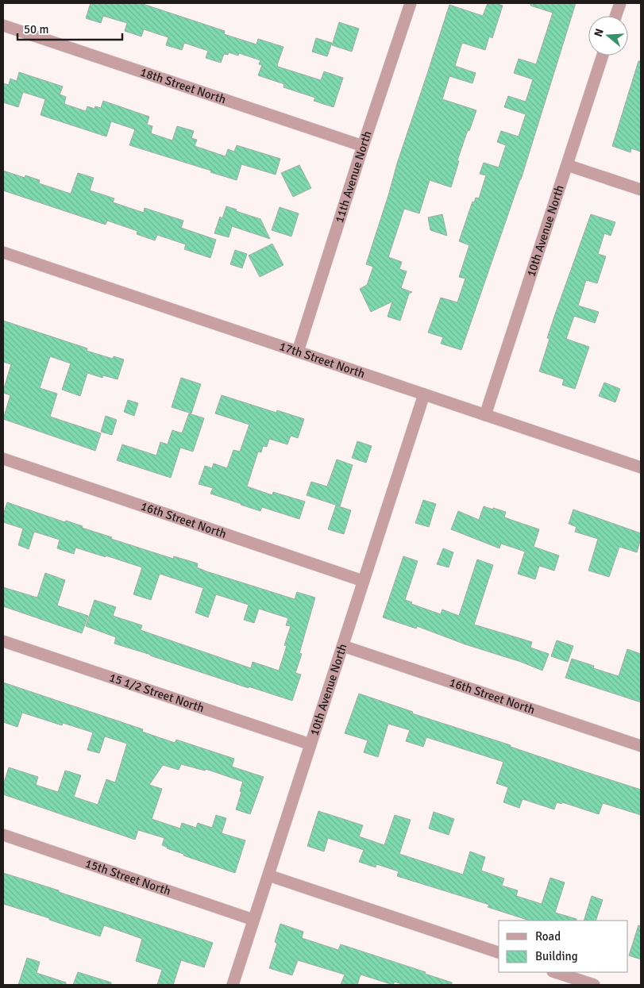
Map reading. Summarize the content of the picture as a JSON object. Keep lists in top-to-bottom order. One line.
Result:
{"streets":{"street":["18th Street North","11th Avenue North","10th Avenue North","17th Street North","16th Street North","15 1/2 Street North","15th Street North"]},"crossings":[["18th Street North","11th Avenue North"],["11th Avenue North","17th Street North"],["10th Avenue North","17th Street North"],["10th Avenue North","16th Street North"],["10th Avenue North","15 1/2 Street North"],["10th Avenue North","15th Street North"]],"legend":["Road","Building"],"scale_bar":"50 m","north":"left"}
